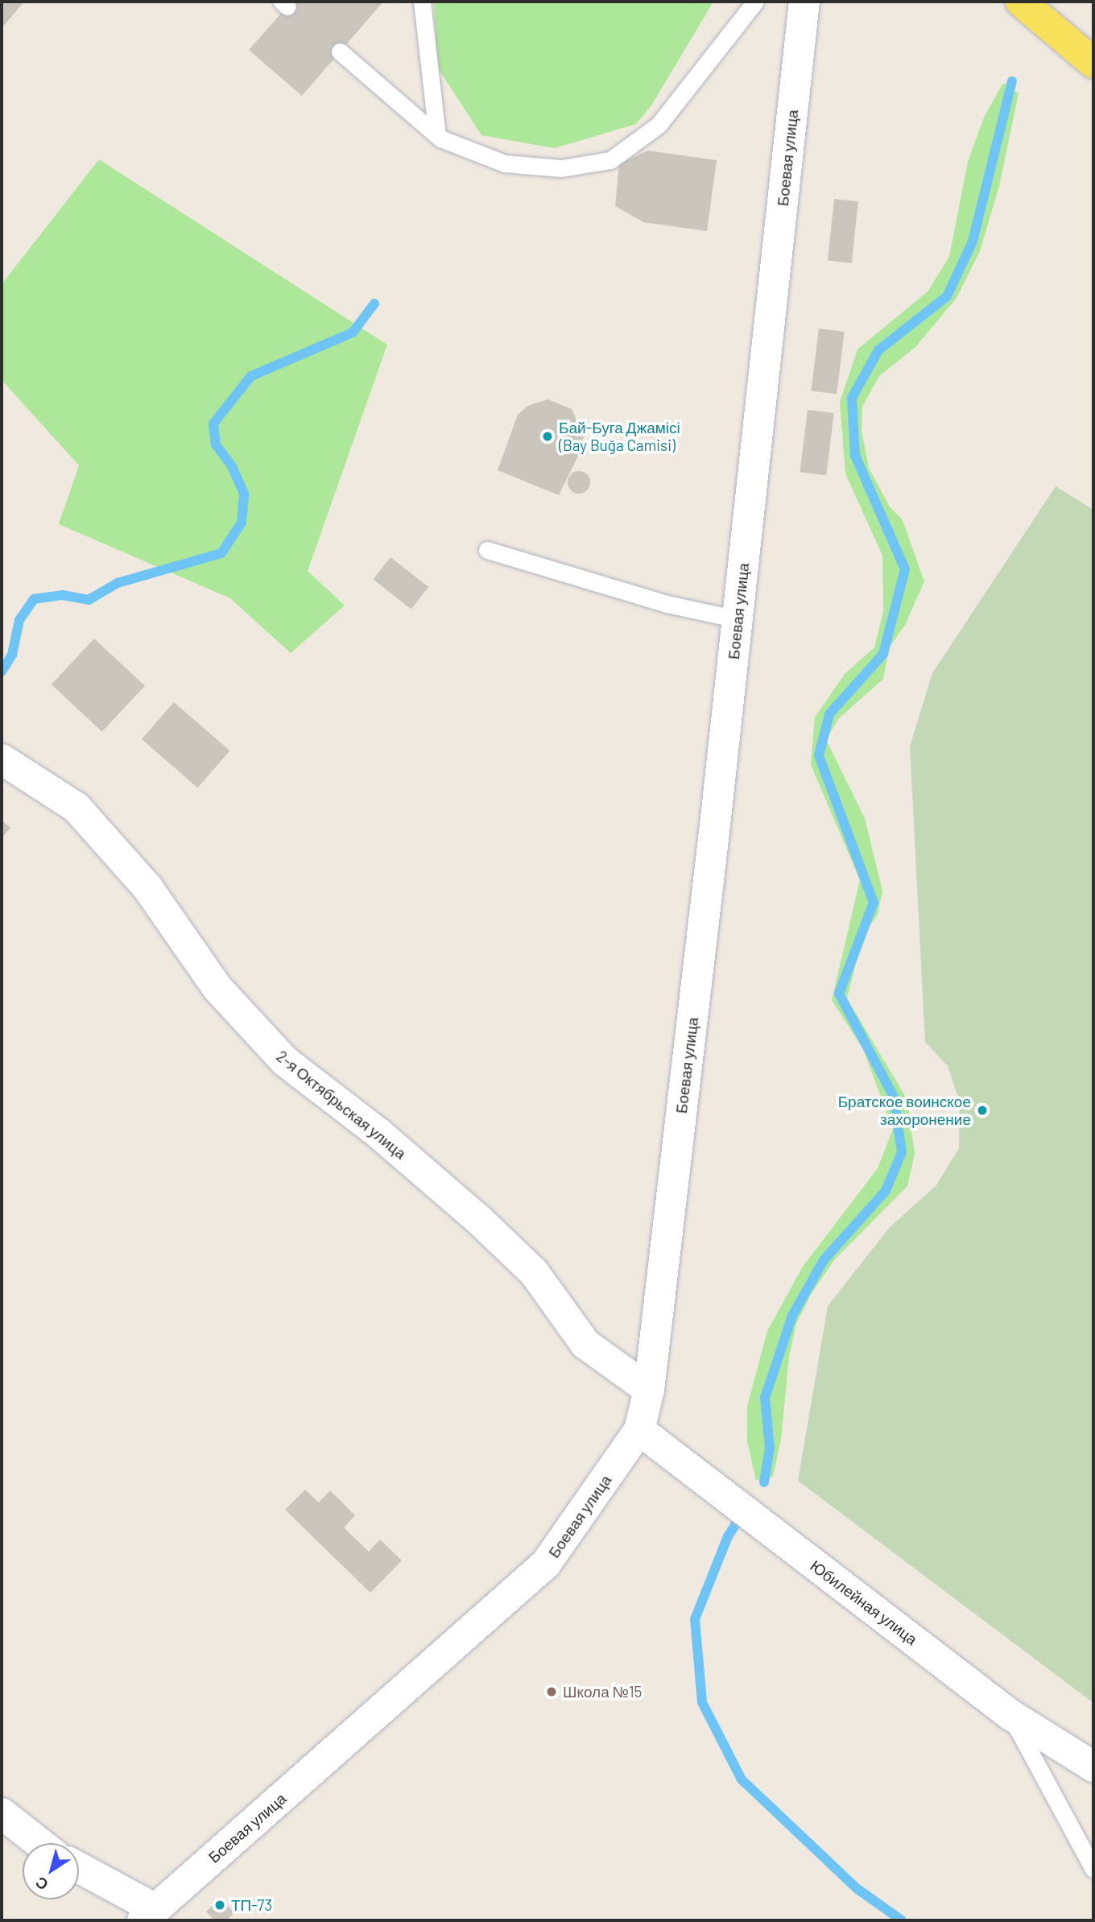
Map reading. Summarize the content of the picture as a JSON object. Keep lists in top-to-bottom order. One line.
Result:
{"streets":{"street":["Боевая улица","2-я Октябрьская улица","Юбилейная улица"]},"crossings":[["Боевая улица","2-я Октябрьская улица"],["Боевая улица","Юбилейная улица"]],"places":["Бай-Буга Джамісі (Bay Buğa Camisi)","Братское воинское захоронение","Школа №15","ТП-73"],"north":"bottom left"}
